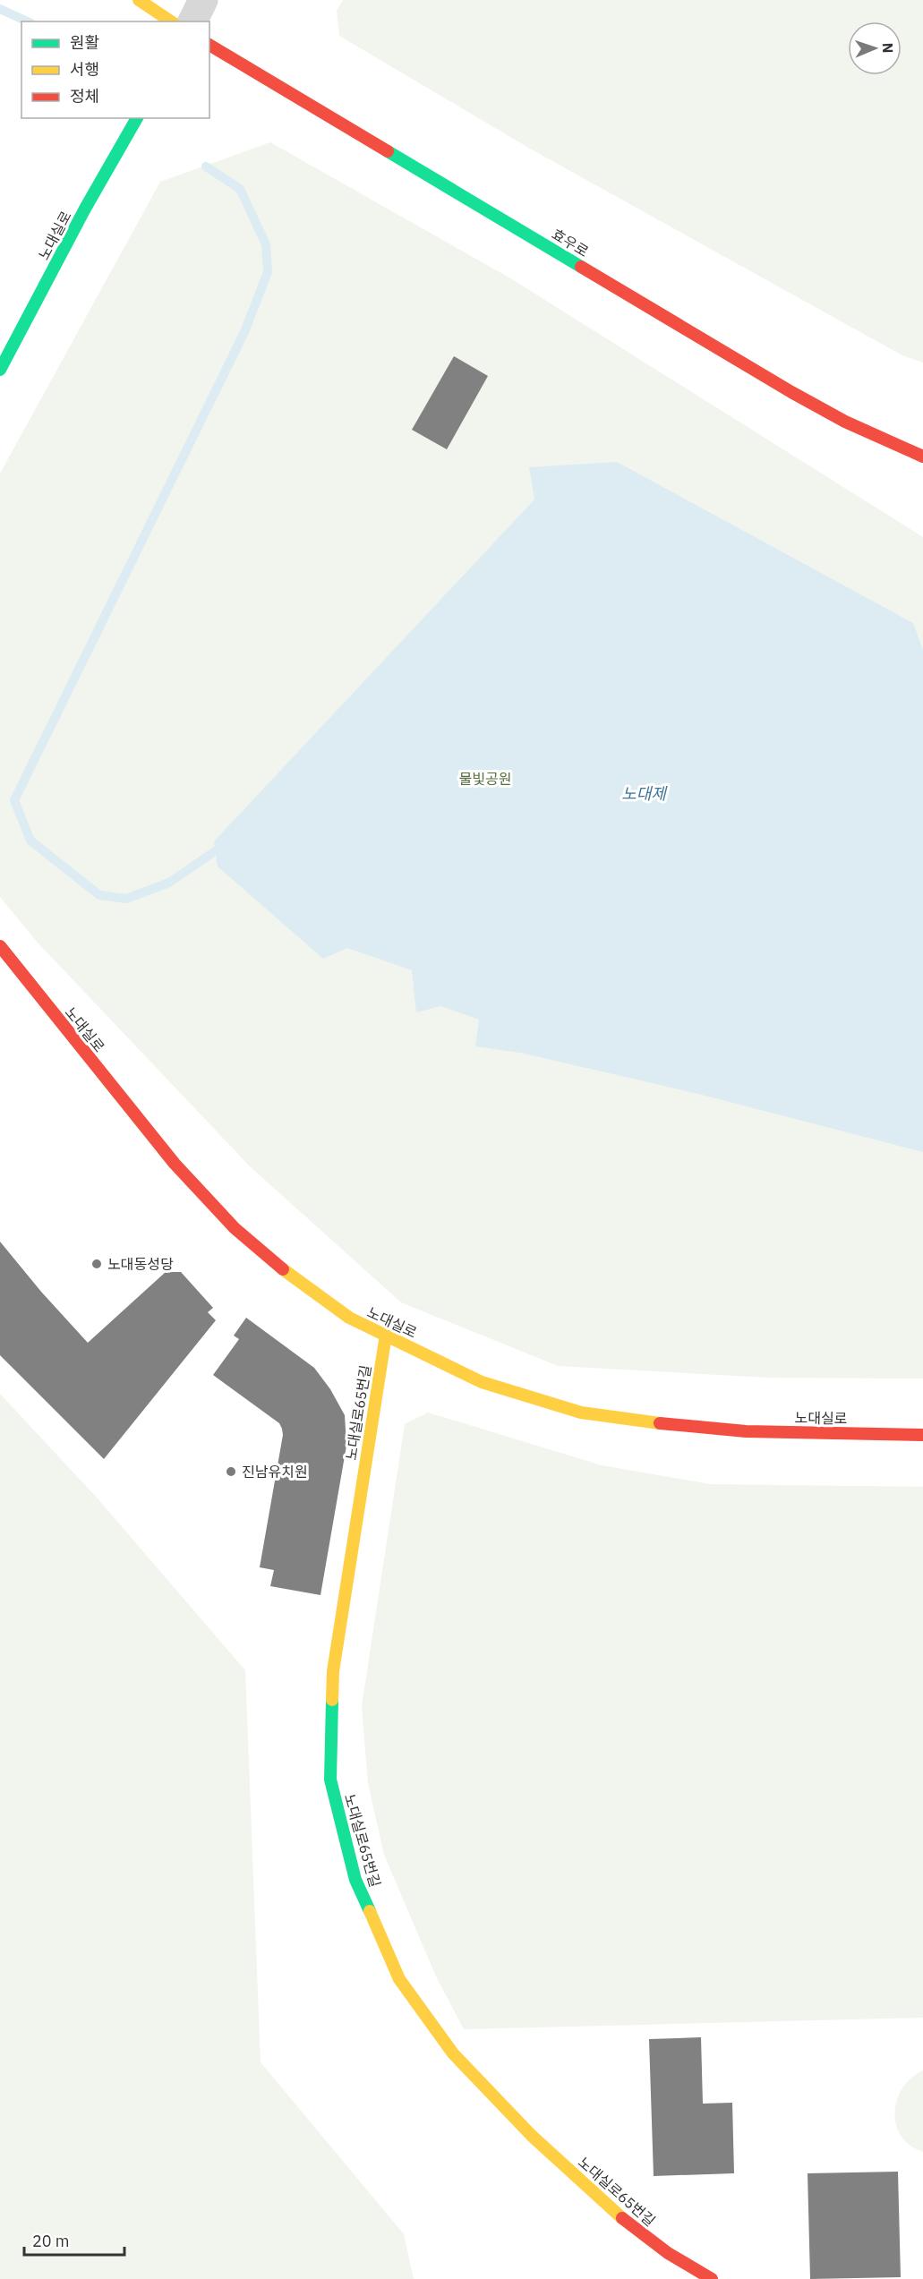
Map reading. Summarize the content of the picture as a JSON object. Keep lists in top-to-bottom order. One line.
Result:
{"streets":{"main road":["노대실로","효우로","노대실로65번길"]},"crossings":[["노대실로","노대실로65번길"]],"water":["노대제"],"parks":["물빛공원"],"places":["노대동성당","진남유치원"],"legend":["원활","서행","정체"],"scale_bar":"20 m","north":"right"}
